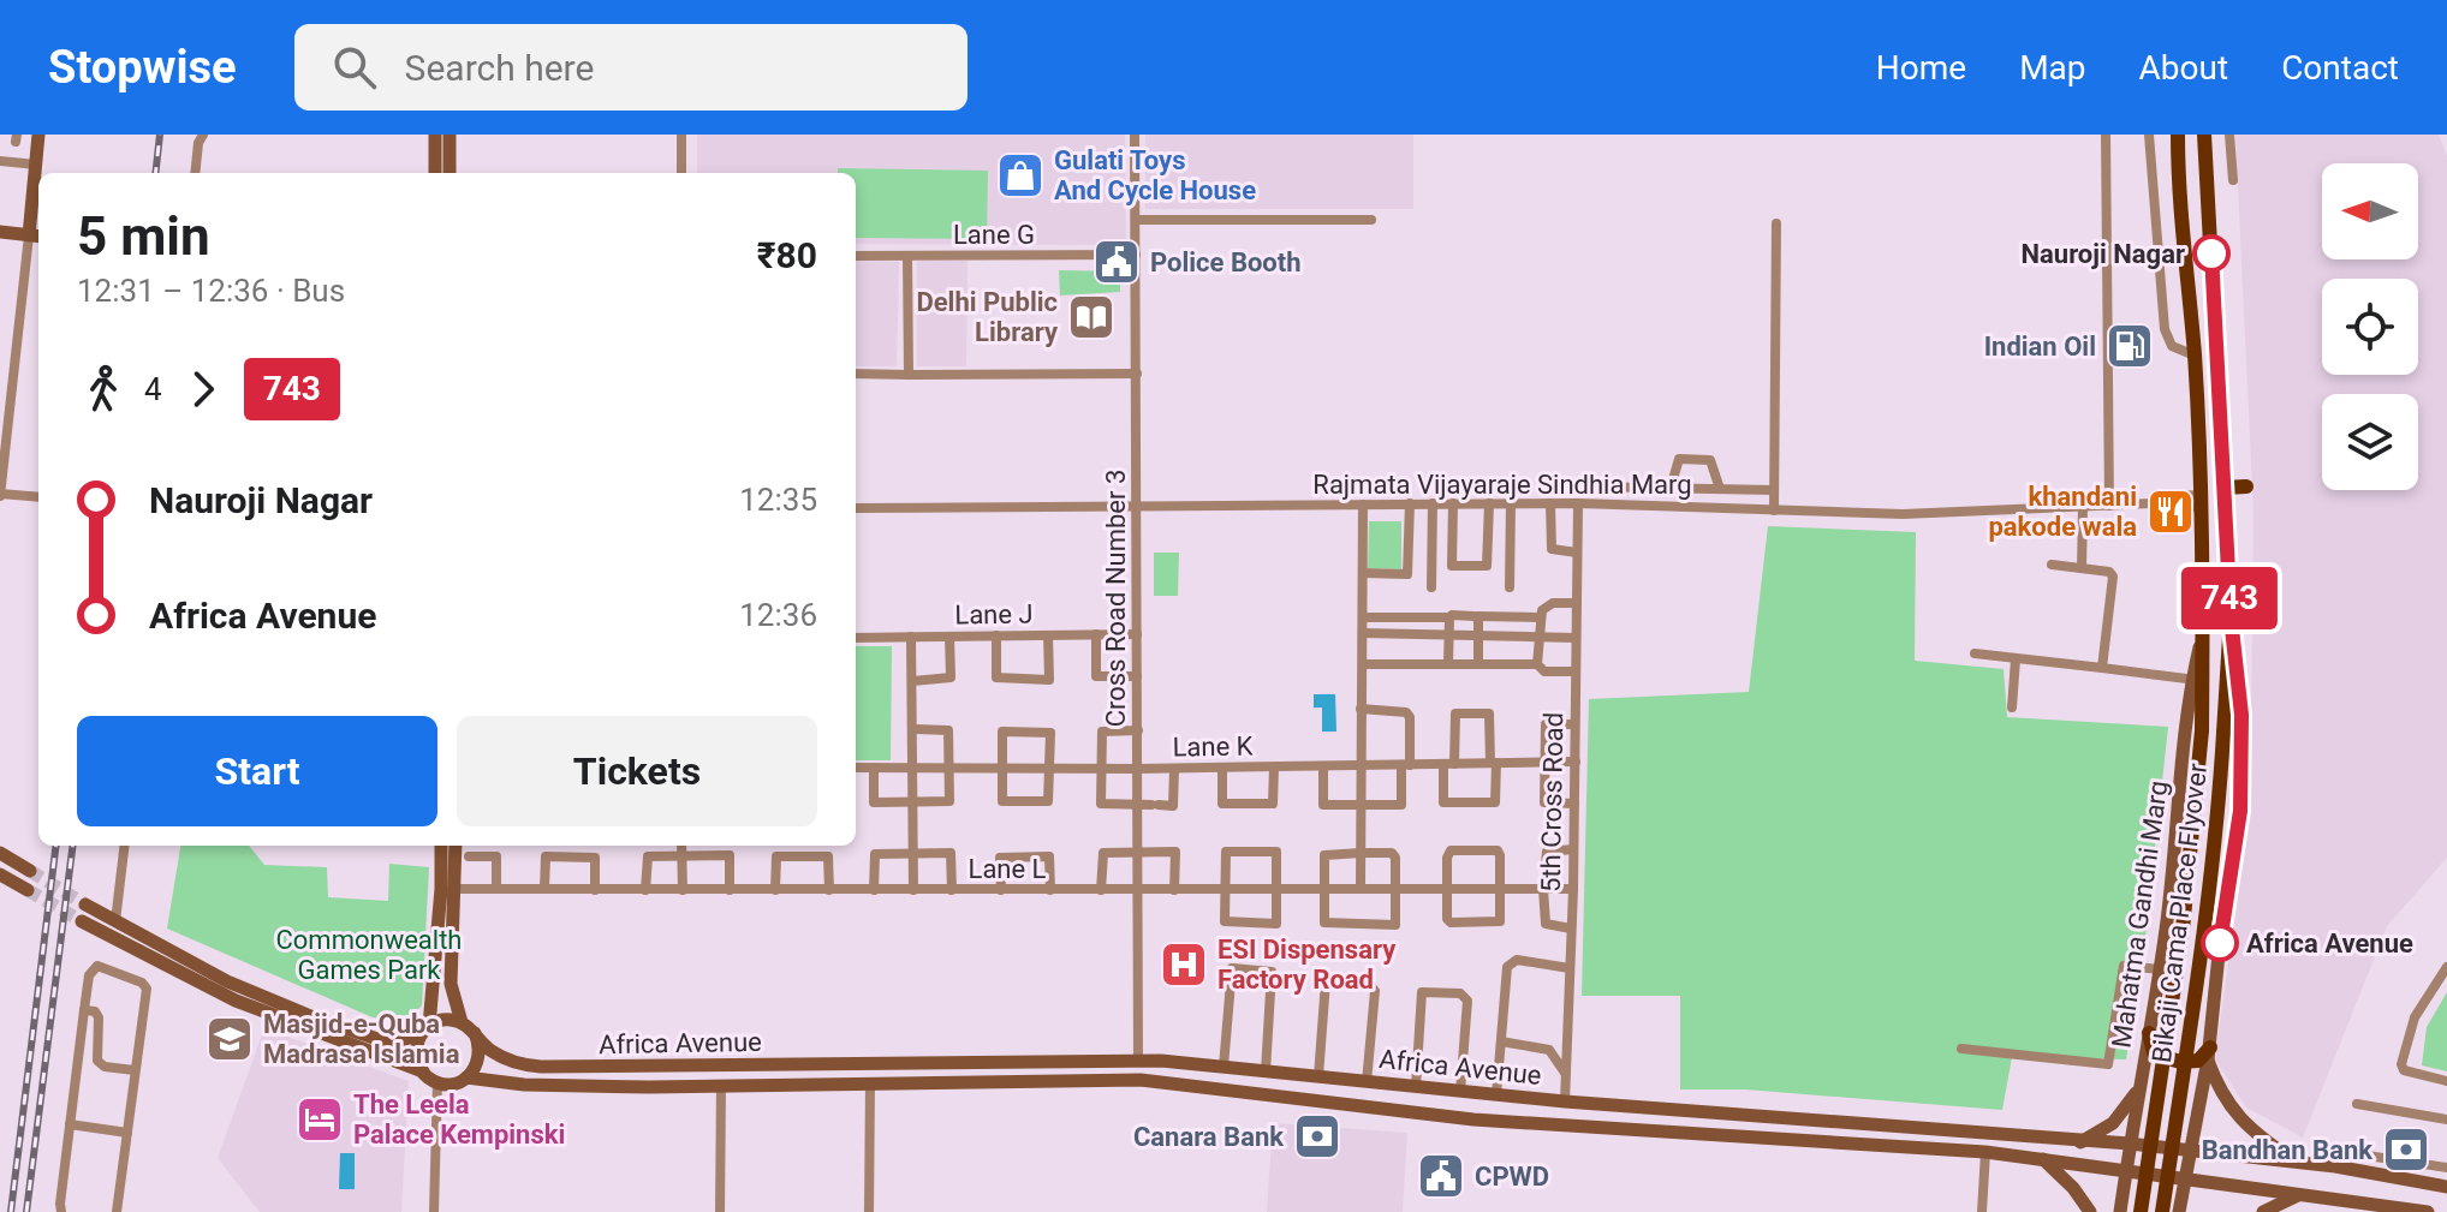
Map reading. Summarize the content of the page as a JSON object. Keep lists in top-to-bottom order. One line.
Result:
{"streets":{"main road":["Bikaji Cama Place Flyover","Mahatma Gandhi Marg","Africa Avenue"],"street":["Lane G","Rajmata Vijayaraje Sindhia Marg","Cross Road Number 3","Lane J","Lane K","5th Cross Road","Lane L"]},"crossings":[["Lane G","Cross Road Number 3"],["Rajmata Vijayaraje Sindhia Marg","Cross Road Number 3"],["Rajmata Vijayaraje Sindhia Marg","5th Cross Road"],["Rajmata Vijayaraje Sindhia Marg","Mahatma Gandhi Marg"],["Cross Road Number 3","Lane J"],["Cross Road Number 3","Lane K"],["Cross Road Number 3","Lane L"],["Cross Road Number 3","Africa Avenue"],["Lane K","5th Cross Road"],["5th Cross Road","Lane L"],["5th Cross Road","Africa Avenue"],["Bikaji Cama Place Flyover","Mahatma Gandhi Marg"],["Mahatma Gandhi Marg","Africa Avenue"]],"parks":["Commonwealth Games Park"],"places":{"shop":["Gulati Toys And Cycle House"],"other":["Nauroji Nagar","Africa Avenue"],"public building":["Police Booth","CPWD"],"library":["Delhi Public Library"],"fuel station":["Indian Oil"],"restaurant":["khandani pakode wala"],"hospital":["ESI Dispensary Factory Road"],"school or university":["Masjid-e-Quba Madrasa Islamia"],"hotel":["The Leela Palace Kempinski"],"bank":["Canara Bank","Bandhan Bank"]},"lines":["bus line 743"],"north":"left","page":{"header":"Stopwise","search":"Search here","nav":["Home","Map","About","Contact"],"on_map":"743","heading":["5 min","12:31 – 12:36 · Bus","₹80"],"legs":["4","743"],"list":[{"name":"Nauroji Nagar","value":"12:35"},{"name":"Africa Avenue","value":"12:36"}],"buttons":["Start","Tickets"]}}
